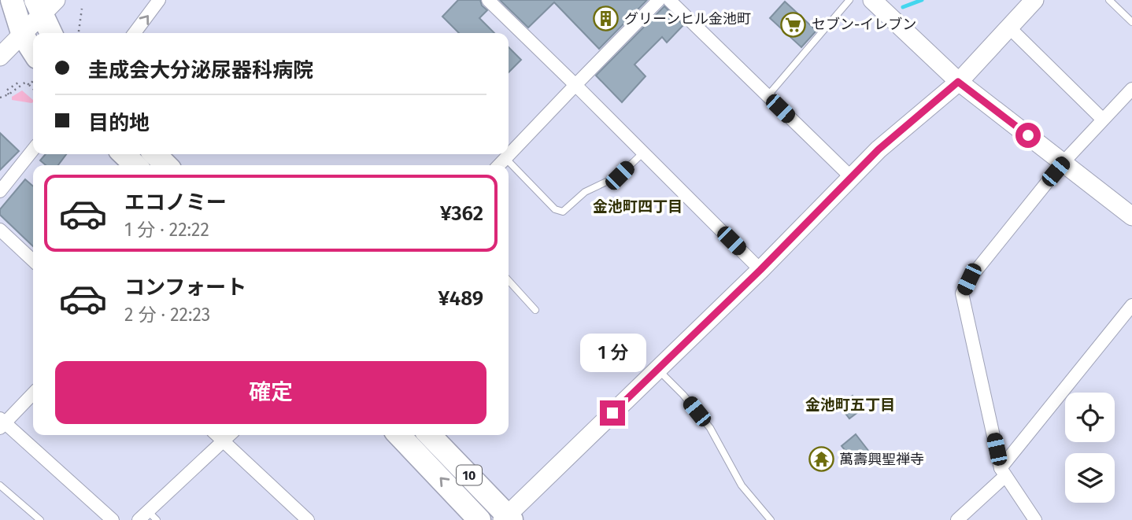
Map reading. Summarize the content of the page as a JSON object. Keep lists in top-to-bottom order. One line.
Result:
{"streets":{"highway":["10"]},"districts":["金池町四丁目","金池町五丁目"],"places":{"building":["グリーンヒル金池町"],"supermarket":["セブン-イレブン"],"temple":["萬壽興聖禅寺"]},"page":{"banner":["圭成会大分泌尿器科病院","目的地"],"list":[{"name":"エコノミー","note":"1 分 · 22:22","value":"¥362"},{"name":"コンフォート","note":"2 分 · 22:23","value":"¥489"}],"bubble":"1 分","buttons":"確定"}}
